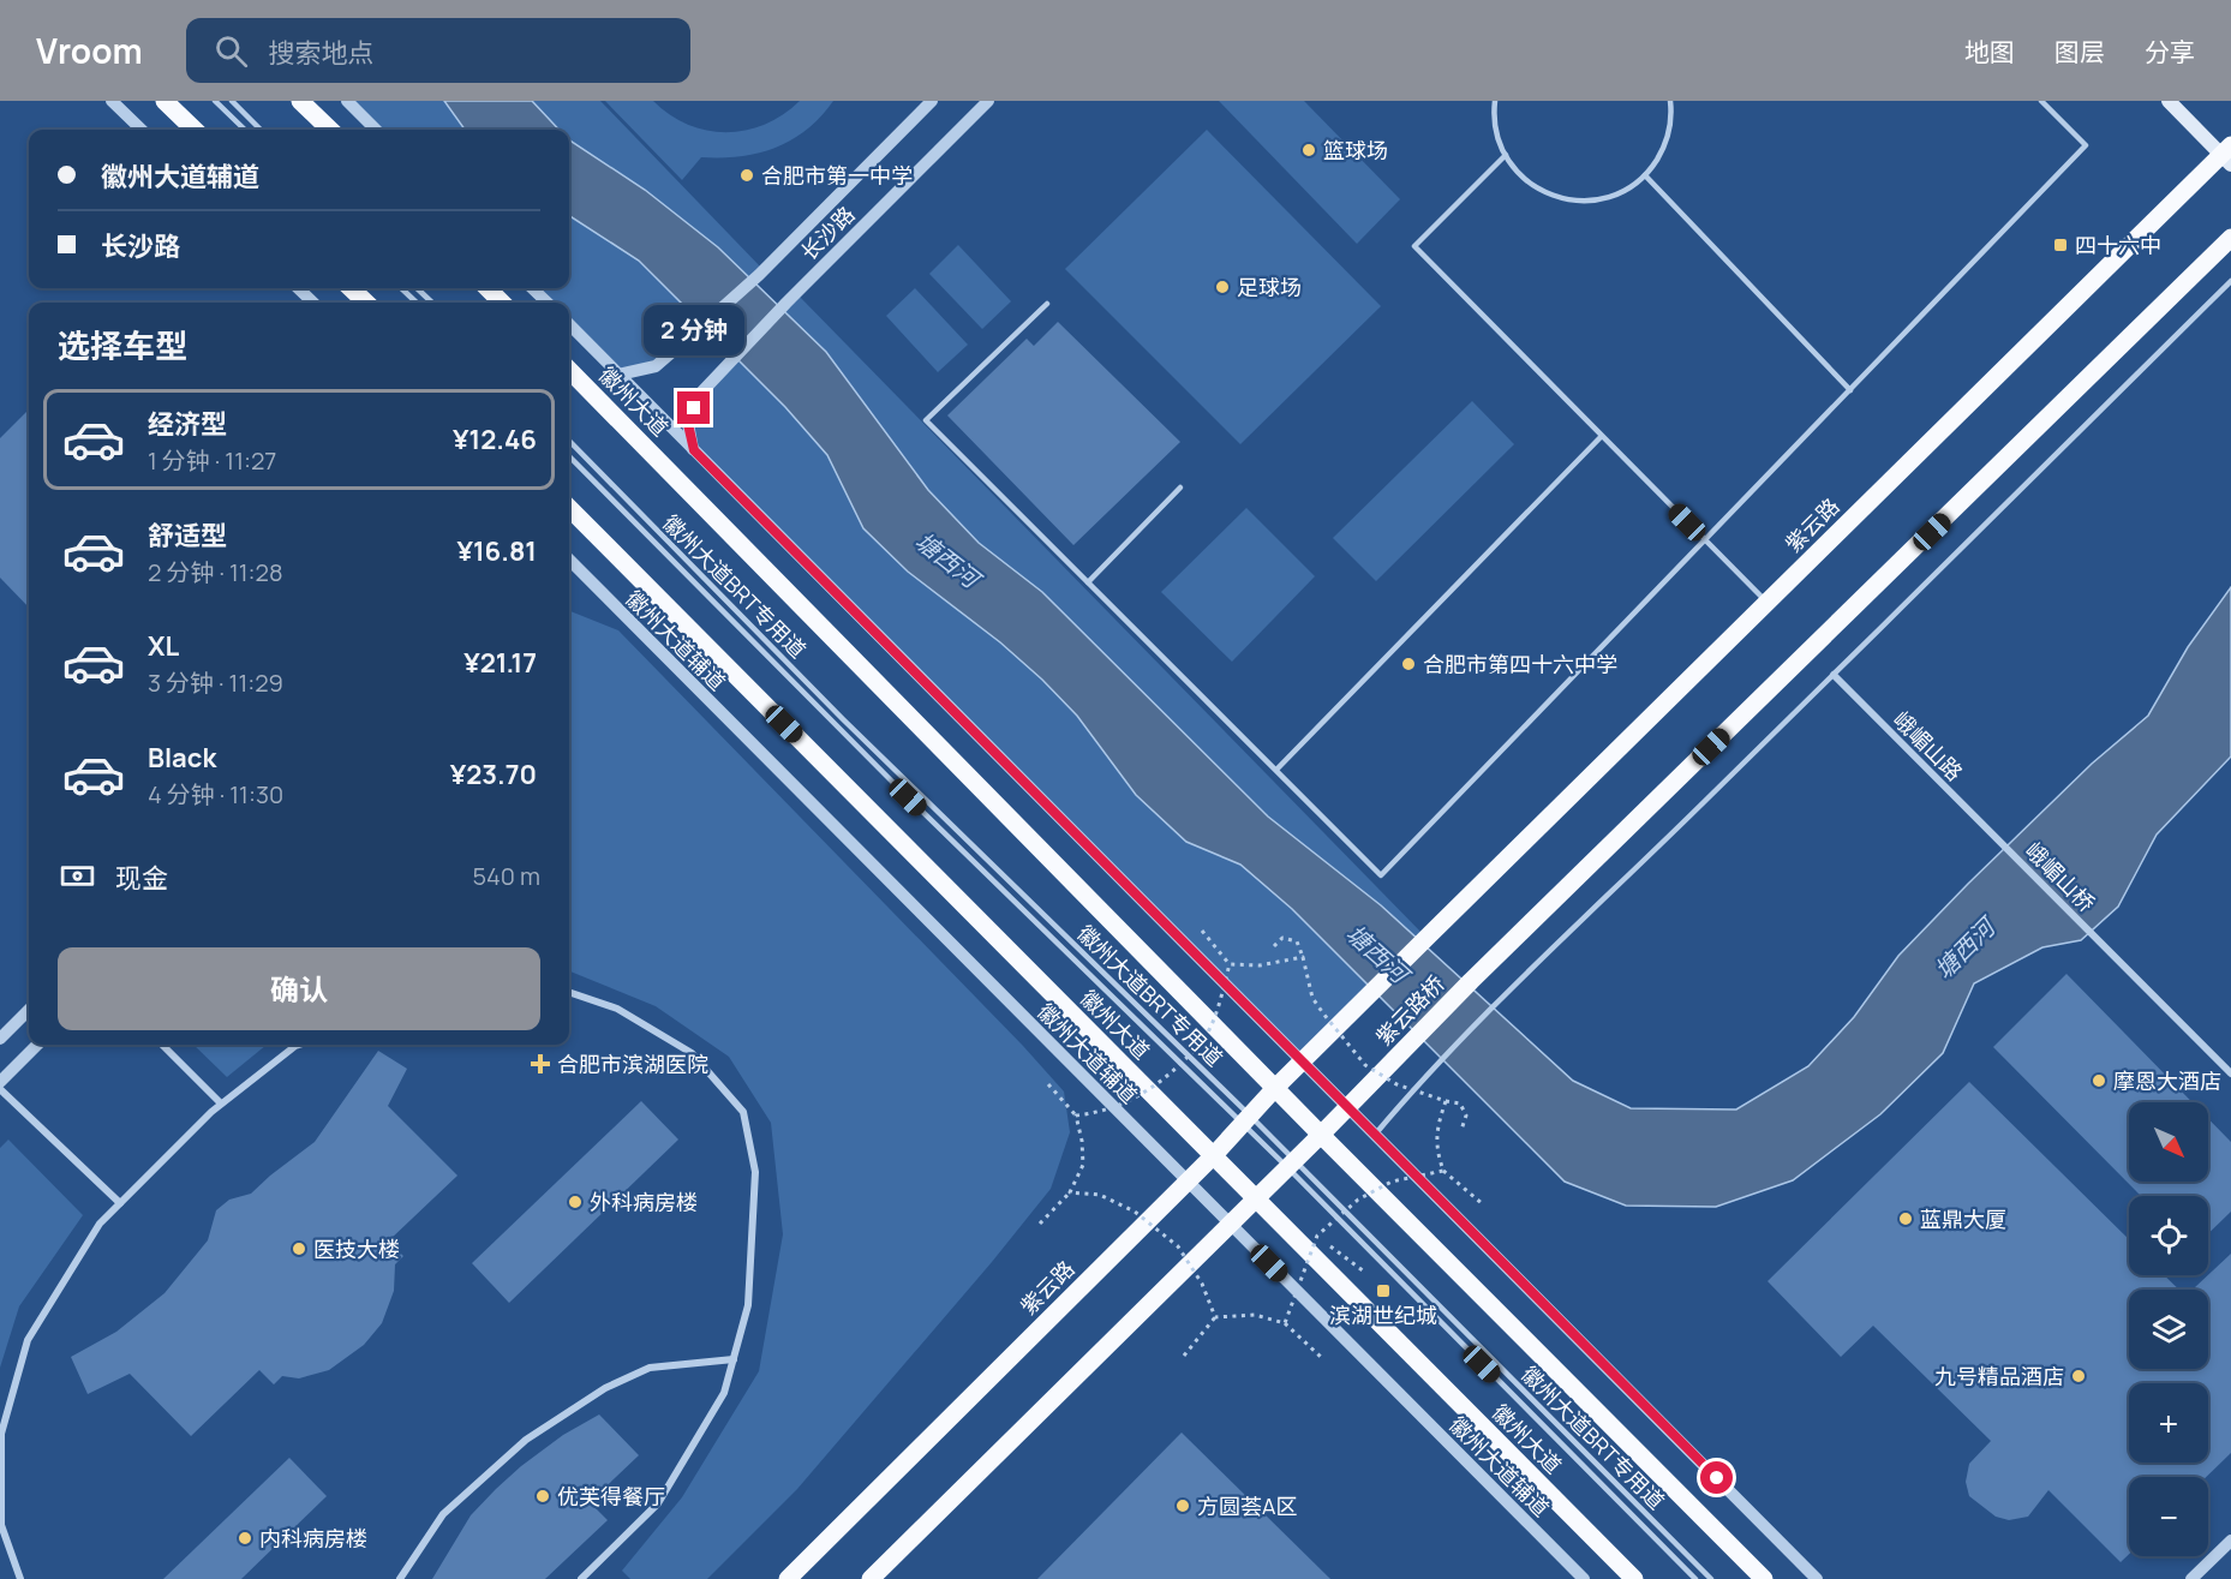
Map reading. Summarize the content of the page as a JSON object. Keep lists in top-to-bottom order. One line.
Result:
{"streets":{"main road":["徽州大道","紫云路","紫云路桥"],"street":["长沙路","徽州大道辅道","峨嵋山路","峨嵋山桥"],"lane":["徽州大道BRT专用道"]},"crossings":[["徽州大道","紫云路"],["紫云路","徽州大道BRT专用道"],["紫云路","徽州大道辅道"],["紫云路","紫云路桥"],["峨嵋山路","峨嵋山桥"]],"water":["塘西河"],"places":{"other":["篮球场","合肥市第一中学","足球场","合肥市第四十六中学","摩恩大酒店","外科病房楼","蓝鼎大厦","医技大楼","九号精品酒店","优芙得餐厅","方圆荟A区","内科病房楼"],"transit":["四十六中","滨湖世纪城"],"health":["合肥市滨湖医院"]},"north":"bottom right","page":{"header":"Vroom","search":"搜索地点","nav":["地图","图层","分享"],"banner":["徽州大道辅道","长沙路"],"heading":"选择车型","bubble":"2 分钟","list":[{"name":"经济型","note":"1 分钟 · 11:27","value":"¥12.46"},{"name":"舒适型","note":"2 分钟 · 11:28","value":"¥16.81"},{"name":"XL","note":"3 分钟 · 11:29","value":"¥21.17"},{"name":"Black","note":"4 分钟 · 11:30","value":"¥23.70"}],"pay":["现金","540 m"],"buttons":"确认","map_buttons":["+","−"]}}
